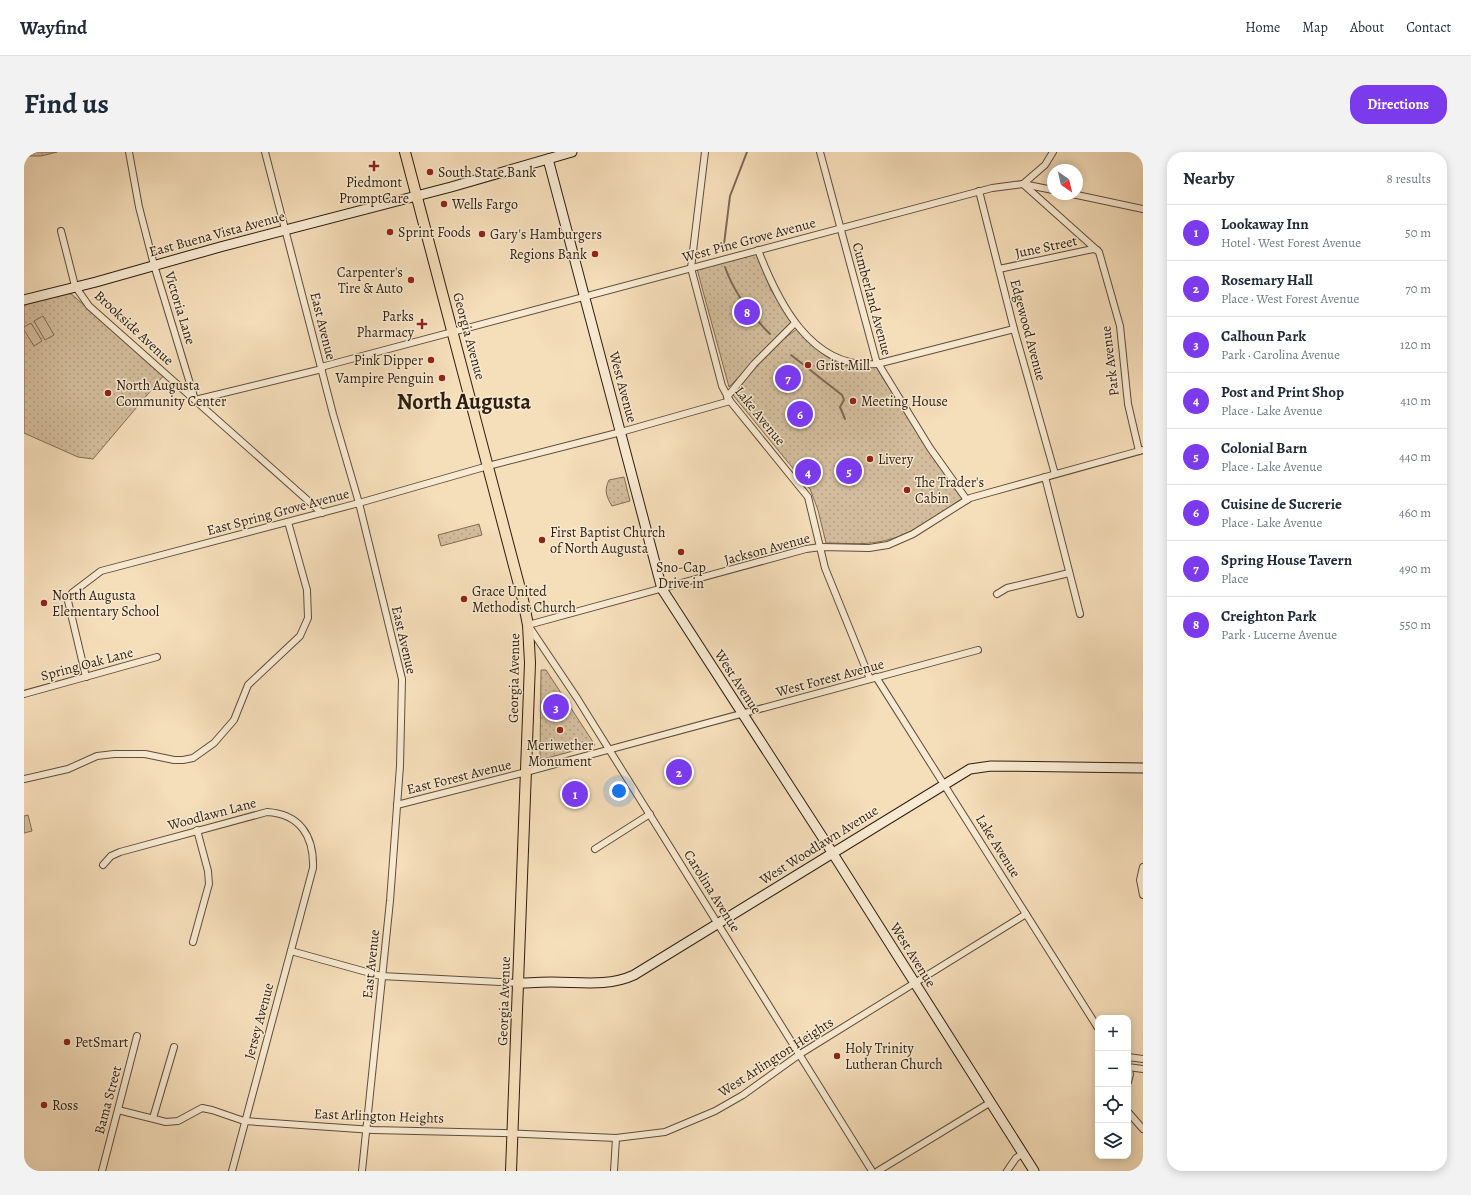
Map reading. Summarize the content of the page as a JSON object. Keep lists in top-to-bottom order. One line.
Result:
{"streets":{"main road":["Georgia Avenue"],"street":["East Buena Vista Avenue","West Pine Grove Avenue","June Street","Cumberland Avenue","Victoria Lane","East Avenue","Brookside Avenue","Edgewood Avenue","Park Avenue","West Avenue","Lake Avenue","East Spring Grove Avenue","Jackson Avenue","Spring Oak Lane","West Forest Avenue","East Forest Avenue","Woodlawn Lane","West Woodlawn Avenue","Carolina Avenue","Jersey Avenue","West Arlington Heights","Bama Street","East Arlington Heights"]},"crossings":[["East Buena Vista Avenue","Victoria Lane"],["East Buena Vista Avenue","East Avenue"],["East Buena Vista Avenue","Brookside Avenue"],["East Buena Vista Avenue","Georgia Avenue"],["East Buena Vista Avenue","West Avenue"],["West Pine Grove Avenue","Cumberland Avenue"],["West Pine Grove Avenue","Victoria Lane"],["West Pine Grove Avenue","East Avenue"],["West Pine Grove Avenue","Brookside Avenue"],["West Pine Grove Avenue","Edgewood Avenue"],["West Pine Grove Avenue","Georgia Avenue"],["West Pine Grove Avenue","Park Avenue"],["West Pine Grove Avenue","West Avenue"],["West Pine Grove Avenue","Lake Avenue"],["June Street","Edgewood Avenue"],["June Street","Park Avenue"],["Cumberland Avenue","Jackson Avenue"],["Victoria Lane","Brookside Avenue"],["East Avenue","East Spring Grove Avenue"],["East Avenue","East Forest Avenue"],["East Avenue","East Arlington Heights"],["Brookside Avenue","East Spring Grove Avenue"],["Edgewood Avenue","Jackson Avenue"],["Georgia Avenue","East Spring Grove Avenue"],["Georgia Avenue","Jackson Avenue"],["Georgia Avenue","West Forest Avenue"],["Georgia Avenue","East Forest Avenue"],["Georgia Avenue","West Woodlawn Avenue"],["Georgia Avenue","Carolina Avenue"],["Georgia Avenue","West Arlington Heights"],["Georgia Avenue","East Arlington Heights"],["Park Avenue","Jackson Avenue"],["West Avenue","East Spring Grove Avenue"],["West Avenue","Jackson Avenue"],["West Avenue","West Forest Avenue"],["West Avenue","West Woodlawn Avenue"],["West Avenue","West Arlington Heights"],["Lake Avenue","East Spring Grove Avenue"],["Lake Avenue","Jackson Avenue"],["Lake Avenue","West Forest Avenue"],["Lake Avenue","West Woodlawn Avenue"],["Lake Avenue","West Arlington Heights"],["East Spring Grove Avenue","Spring Oak Lane"],["Jackson Avenue","Carolina Avenue"],["West Forest Avenue","East Forest Avenue"],["West Forest Avenue","Carolina Avenue"],["Woodlawn Lane","Jersey Avenue"],["West Woodlawn Avenue","Carolina Avenue"],["Carolina Avenue","West Arlington Heights"],["Jersey Avenue","East Arlington Heights"],["West Arlington Heights","East Arlington Heights"],["Bama Street","East Arlington Heights"]],"districts":["North Augusta"],"places":{"health":["Piedmont PromptCare","Parks Pharmacy"],"other":["South State Bank","Wells Fargo","Sprint Foods","Gary's Hamburgers","Regions Bank","Carpenter's Tire & Auto","Pink Dipper","Grist Mill","Vampire Penguin","North Augusta Community Center","Meeting House","Livery","The Trader's Cabin","First Baptist Church of North Augusta","Sno-Cap Drive in","Grace United Methodist Church","North Augusta Elementary School","Meriwether Monument","PetSmart","Holy Trinity Lutheran Church","Ross"]},"north":"bottom right","page":{"header":"Wayfind","nav":["Home","Map","About","Contact"],"title":"Find us","buttons":"Directions","heading":["Nearby","8 results"],"list":[{"mark":"1","name":"Lookaway Inn","note":"Hotel · West Forest Avenue","value":"50 m"},{"mark":"2","name":"Rosemary Hall","note":"Place · West Forest Avenue","value":"70 m"},{"mark":"3","name":"Calhoun Park","note":"Park · Carolina Avenue","value":"120 m"},{"mark":"4","name":"Post and Print Shop","note":"Place · Lake Avenue","value":"410 m"},{"mark":"5","name":"Colonial Barn","note":"Place · Lake Avenue","value":"440 m"},{"mark":"6","name":"Cuisine de Sucrerie","note":"Place · Lake Avenue","value":"460 m"},{"mark":"7","name":"Spring House Tavern","note":"Place","value":"490 m"},{"mark":"8","name":"Creighton Park","note":"Park · Lucerne Avenue","value":"550 m"}],"pins":["8","7","6","5","4","3","2","1"],"map_buttons":["+","−"]}}
